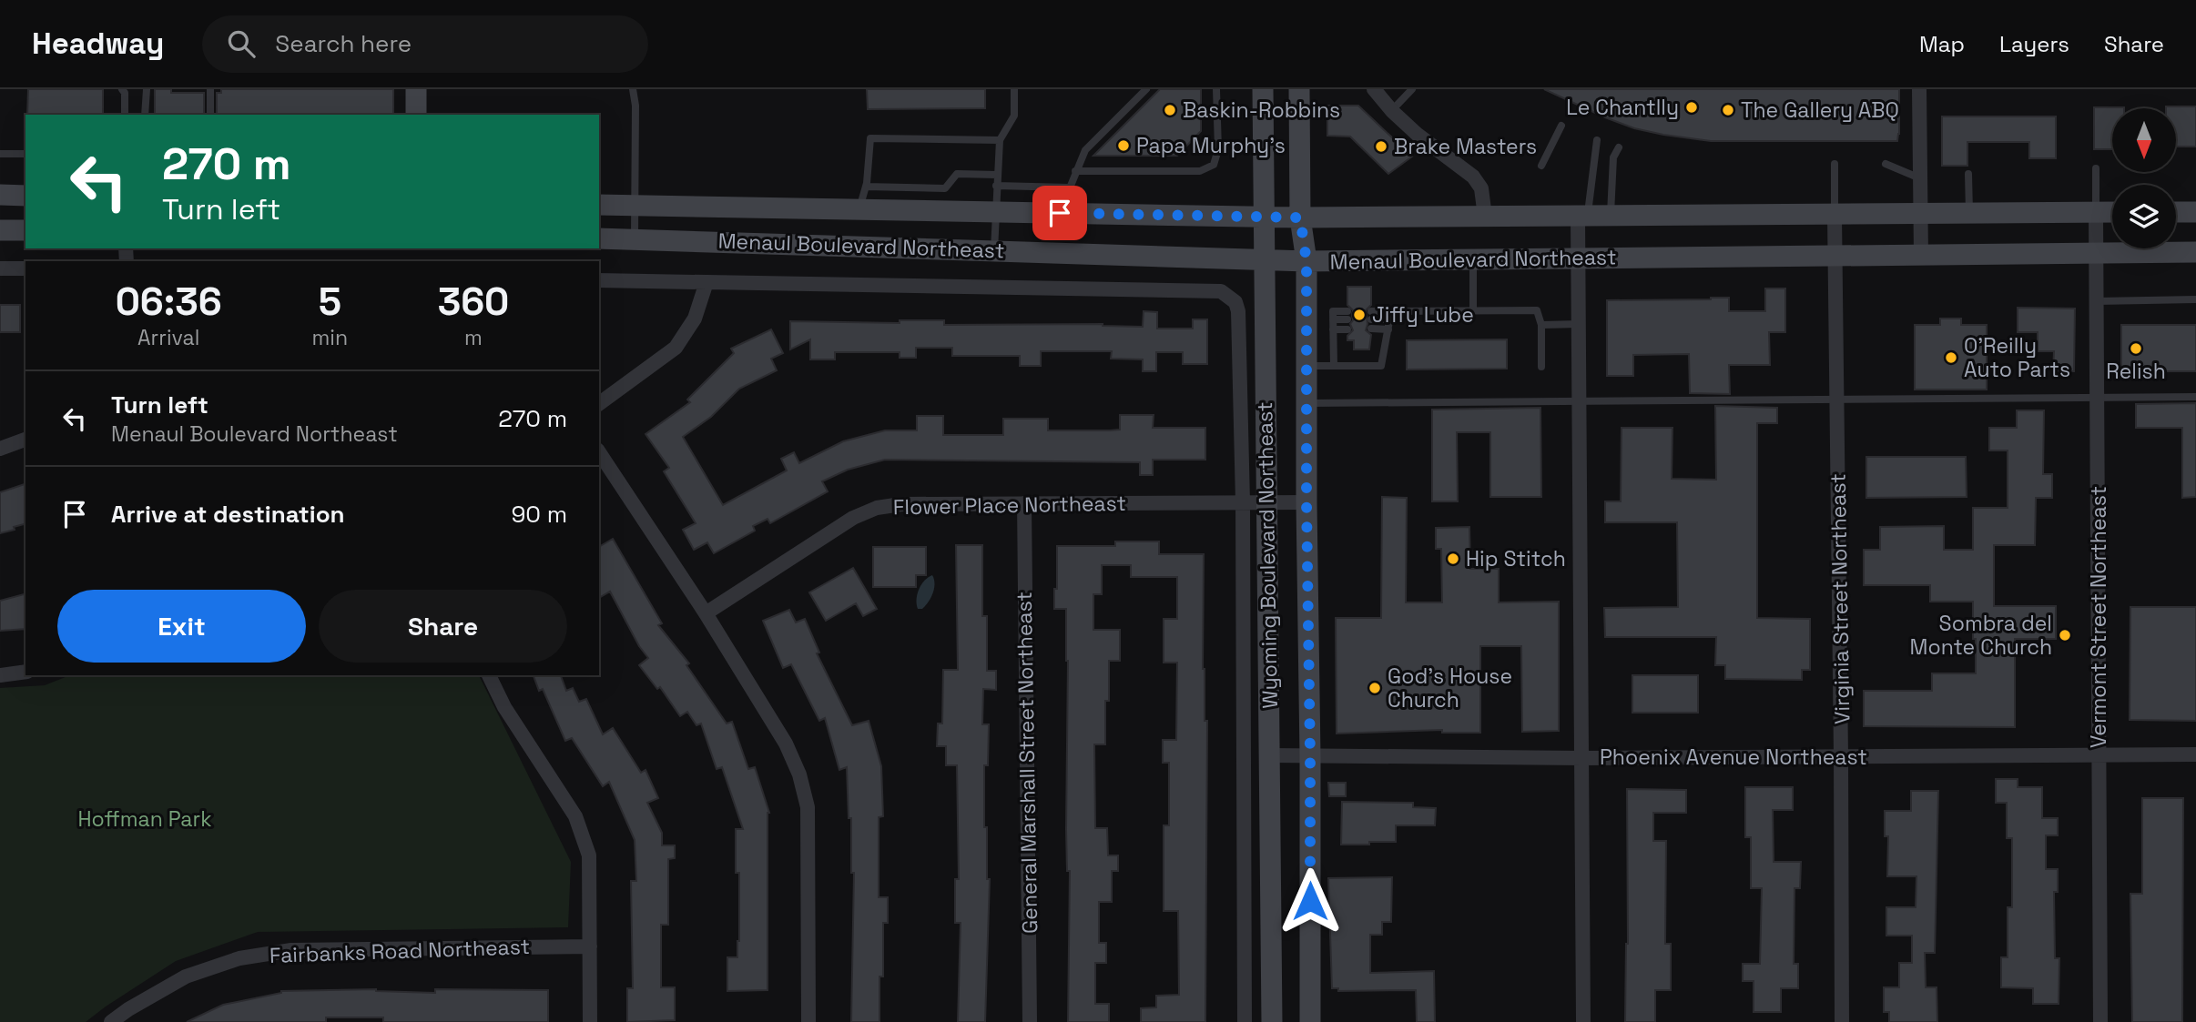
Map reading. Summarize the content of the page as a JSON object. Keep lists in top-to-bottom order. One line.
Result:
{"streets":{"main road":["Menaul Boulevard Northeast","Wyoming Boulevard Northeast"],"street":["Flower Place Northeast","Virginia Street Northeast","Vermont Street Northeast","Phoenix Avenue Northeast","General Marshall Street Northeast","Fairbanks Road Northeast"]},"crossings":[["Menaul Boulevard Northeast","Wyoming Boulevard Northeast"],["Menaul Boulevard Northeast","Virginia Street Northeast"],["Menaul Boulevard Northeast","Vermont Street Northeast"],["Flower Place Northeast","Wyoming Boulevard Northeast"],["Flower Place Northeast","General Marshall Street Northeast"],["Wyoming Boulevard Northeast","Phoenix Avenue Northeast"],["Virginia Street Northeast","Phoenix Avenue Northeast"],["Vermont Street Northeast","Phoenix Avenue Northeast"]],"parks":["Hoffman Park"],"places":["Le Chantlly","Baskin-Robbins","The Gallery ABQ","Papa Murphy's","Brake Masters","Jiffy Lube","Relish","O'Reilly Auto Parts","Hip Stitch","Sombra del Monte Church","God's House Church"],"north":"bottom","page":{"header":"Headway","search":"Search here","nav":["Map","Layers","Share"],"turn":["270 m","Turn left"],"eta":["06:36","Arrival","5","min","360","m"],"list":[{"name":"Turn left","note":"Menaul Boulevard Northeast","value":"270 m"},{"name":"Arrive at destination","value":"90 m"}],"buttons":["Exit","Share"]}}
